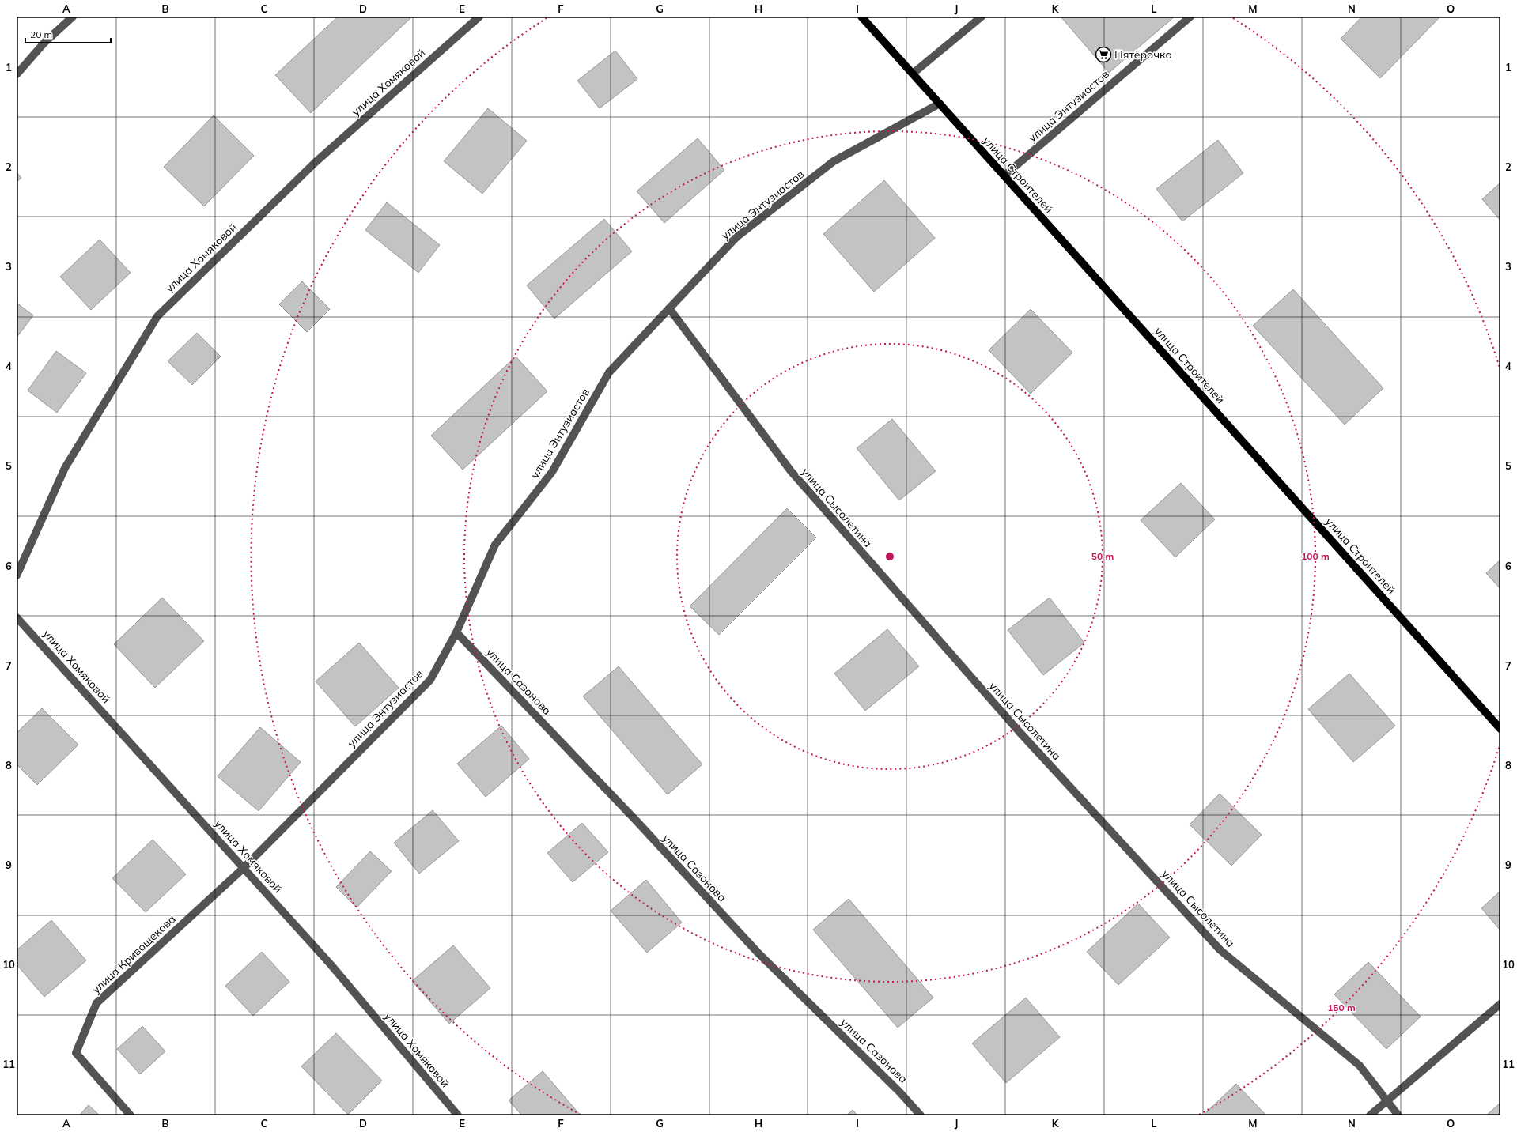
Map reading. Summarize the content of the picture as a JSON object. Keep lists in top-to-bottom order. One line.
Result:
{"streets":{"main road":["улица Строителей"],"street":["улица Хомяковой","улица Энтузиастов","улица Сысолетина","улица Сазонова","улица Кривощекова"]},"crossings":[["улица Хомяковой","улица Энтузиастов"],["улица Хомяковой","улица Кривощекова"],["улица Энтузиастов","улица Строителей"],["улица Энтузиастов","улица Сысолетина"],["улица Энтузиастов","улица Сазонова"],["улица Энтузиастов","улица Кривощекова"]],"places":{"supermarket":["Пятёрочка"]},"scale_bar":"20 m","grid":{"columns":["A","B","C","D","E","F","G","H","I","J","K","L","M","N","O"],"rows":["1","2","3","4","5","6","7","8","9","10","11"]},"rings":["50 m","100 m","150 m"]}
